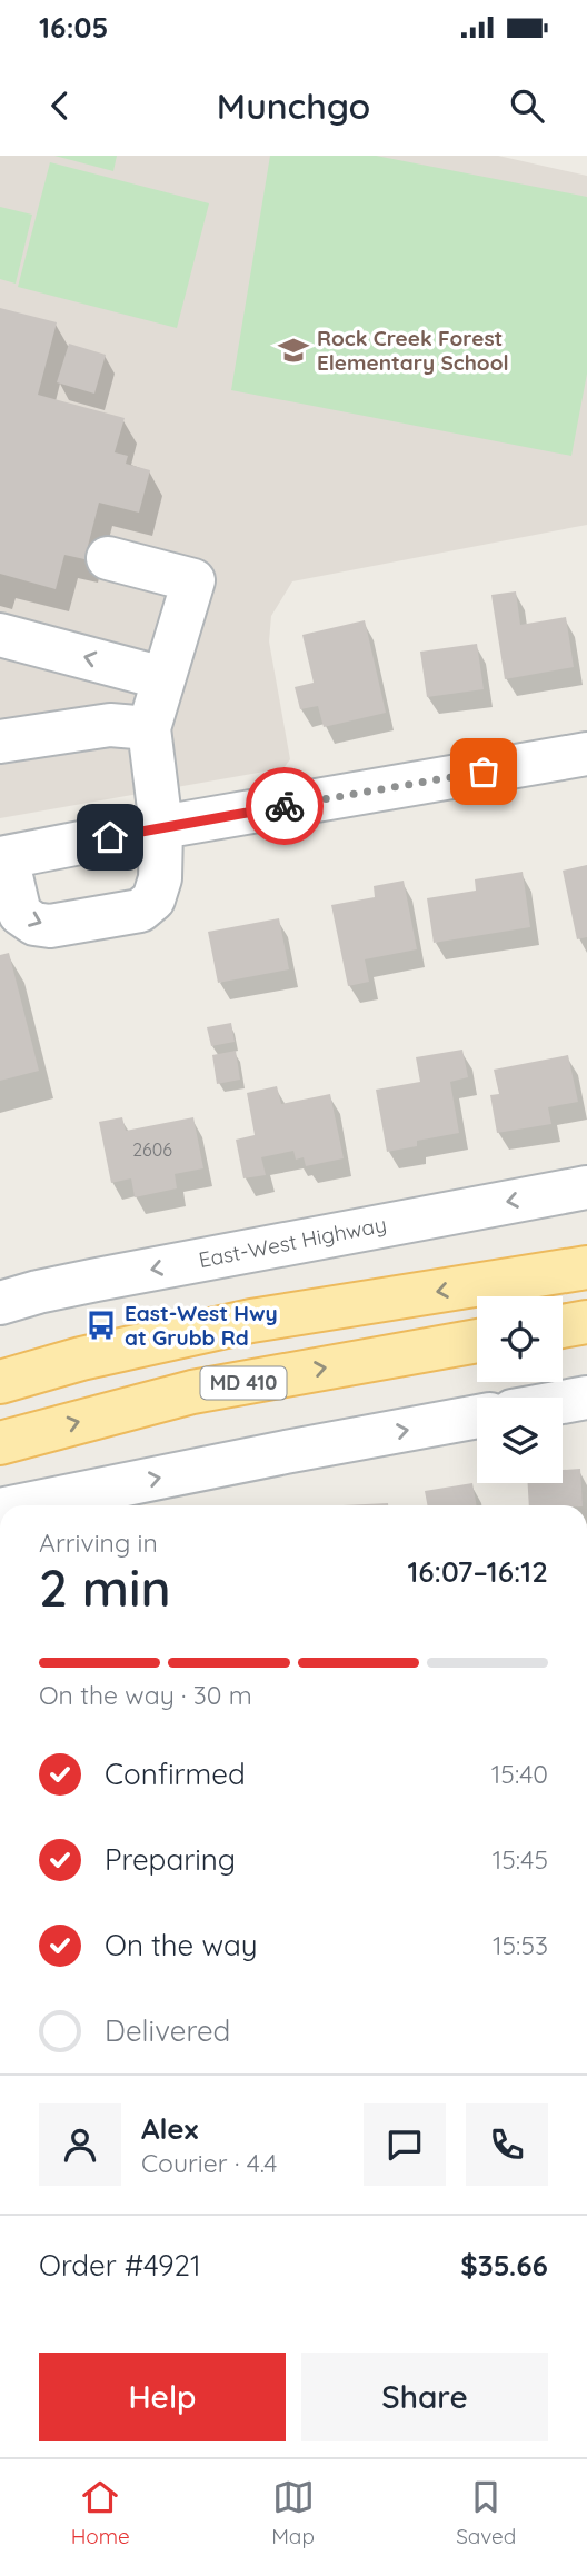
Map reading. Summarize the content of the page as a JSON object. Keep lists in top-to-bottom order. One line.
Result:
{"streets":{"main road":["MD 410"],"street":["East-West Highway"]},"places":{"school or university":["Rock Creek Forest Elementary School"],"bus stop":["East-West Hwy at Grubb Rd"]},"house_numbers":["2606"],"page":{"status":"16:05","header":"Munchgo","heading":["2 min","Arriving in","16:07–16:12"],"panel":["Alex","Courier · 4.4","Order #4921","$35.66"],"bar":"On the way · 30 m","list":[["Confirmed","15:40"],["Preparing","15:45"],["On the way","15:53"],"Delivered"],"buttons":["Help","Share"],"tabs":["Home","Map","Saved"]}}
